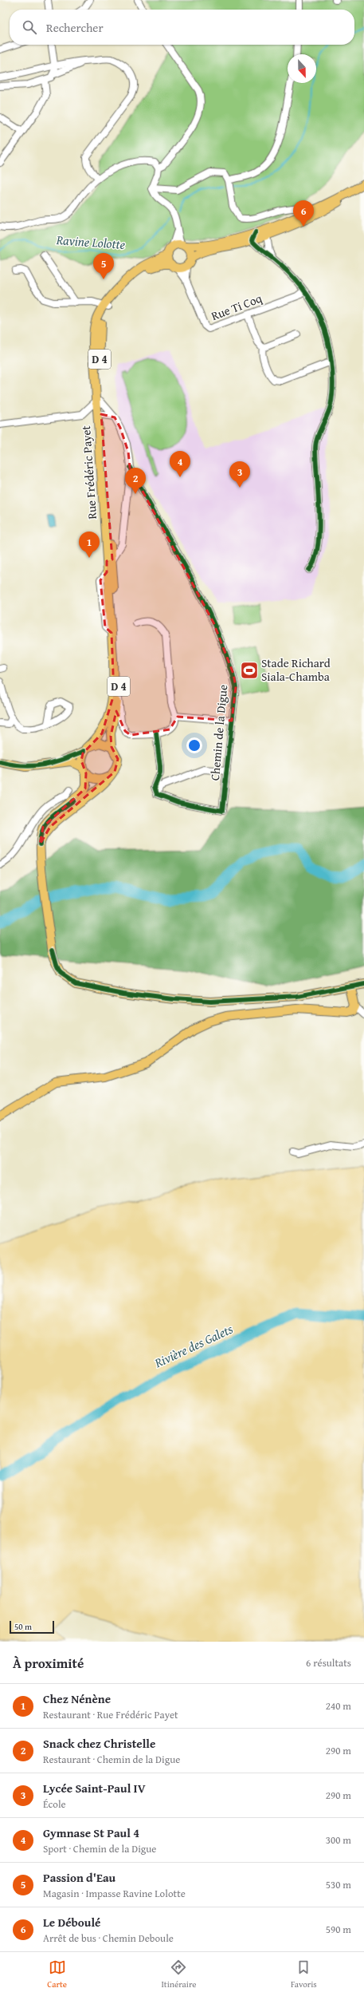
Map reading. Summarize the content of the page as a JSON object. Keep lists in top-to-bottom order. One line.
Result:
{"streets":{"main road":["D 4","Rue Frédéric Payet"],"street":["Rue Ti Coq","Chemin de la Digue"]},"crossings":[["Rue Ti Coq","D 4"],["D 4","Rue Frédéric Payet"],["Rue Frédéric Payet","Chemin de la Digue"]],"water":["Ravine Lolotte","Rivière des Galets"],"places":{"sports":["Stade Richard Siala-Chamba"]},"scale_bar":"50 m","north":"bottom","page":{"search":"Rechercher","pins":["6","5","4","3","2","1"],"scale":"50 m","heading":["À proximité","6 résultats"],"list":[{"mark":"1","name":"Chez Nénène","note":"Restaurant · Rue Frédéric Payet","value":"240 m"},{"mark":"2","name":"Snack chez Christelle","note":"Restaurant · Chemin de la Digue","value":"290 m"},{"mark":"3","name":"Lycée Saint-Paul IV","note":"École","value":"290 m"},{"mark":"4","name":"Gymnase St Paul 4","note":"Sport · Chemin de la Digue","value":"300 m"},{"mark":"5","name":"Passion d'Eau","note":"Magasin · Impasse Ravine Lolotte","value":"530 m"},{"mark":"6","name":"Le Déboulé","note":"Arrêt de bus · Chemin Deboule","value":"590 m"}],"nav":["Carte","Itinéraire","Favoris"]}}
